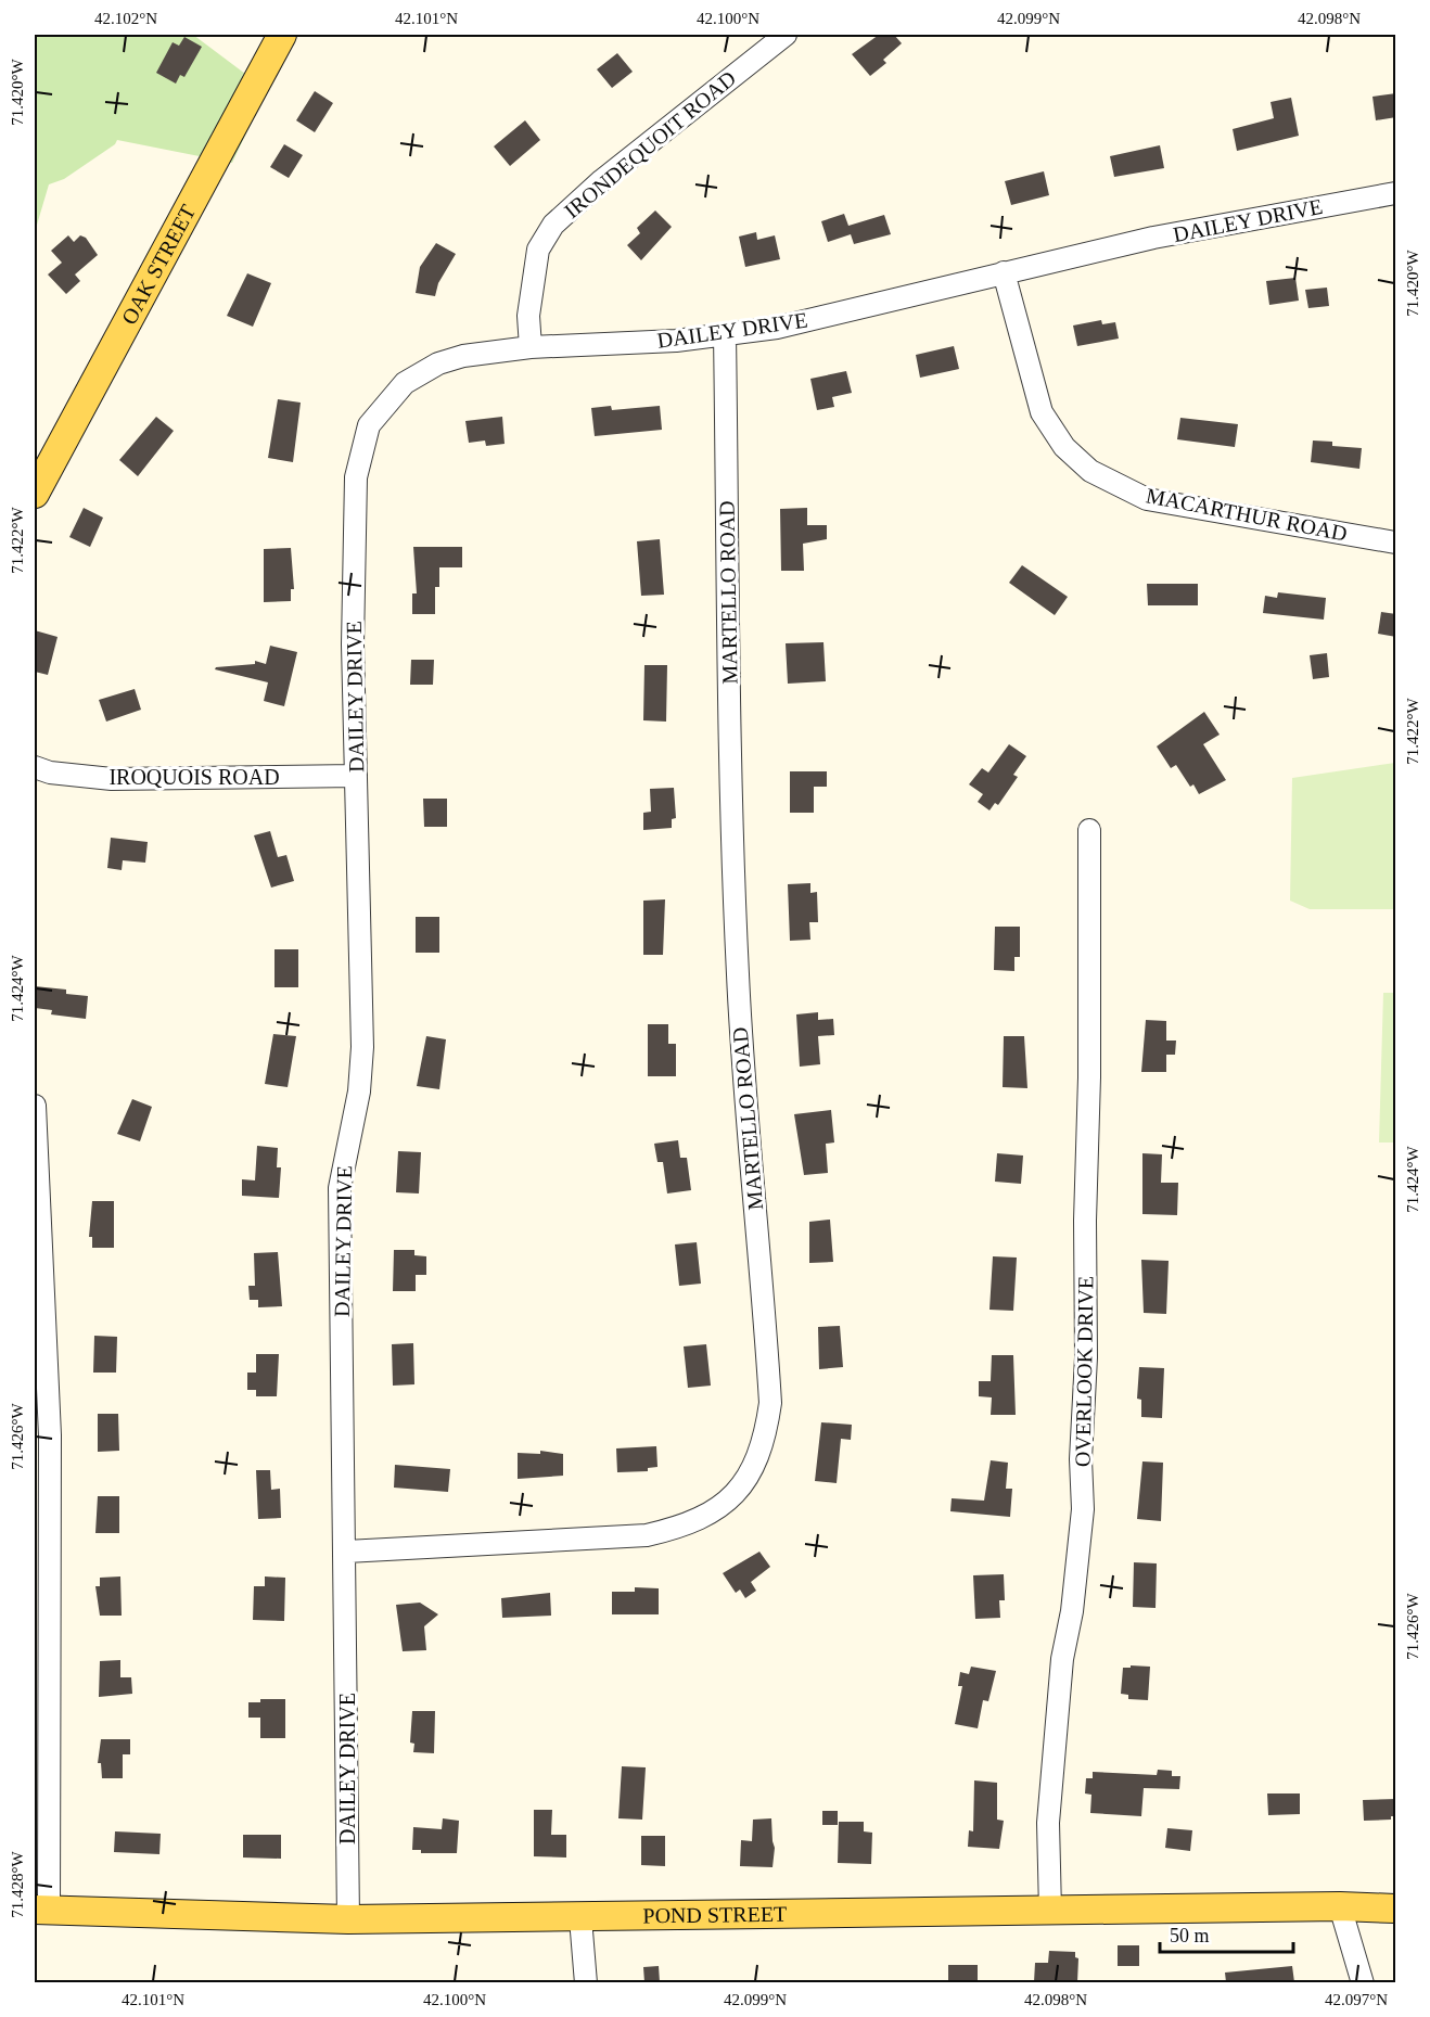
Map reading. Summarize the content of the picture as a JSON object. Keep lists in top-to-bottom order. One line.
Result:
{"streets":{"main road":["OAK STREET","POND STREET"],"street":["IRONDEQUOIT ROAD","DAILEY DRIVE","MACARTHUR ROAD","MARTELLO ROAD","IROQUOIS ROAD","OVERLOOK DRIVE"]},"crossings":[["IRONDEQUOIT ROAD","DAILEY DRIVE"],["DAILEY DRIVE","MACARTHUR ROAD"],["DAILEY DRIVE","MARTELLO ROAD"],["DAILEY DRIVE","IROQUOIS ROAD"],["DAILEY DRIVE","POND STREET"],["OVERLOOK DRIVE","POND STREET"]],"scale_bar":"50 m","coordinates":["42.102°N","42.101°N","42.100°N","42.099°N","42.098°N","71.420°W","71.422°W","71.424°W","71.426°W","71.428°W","42.097°N"]}
